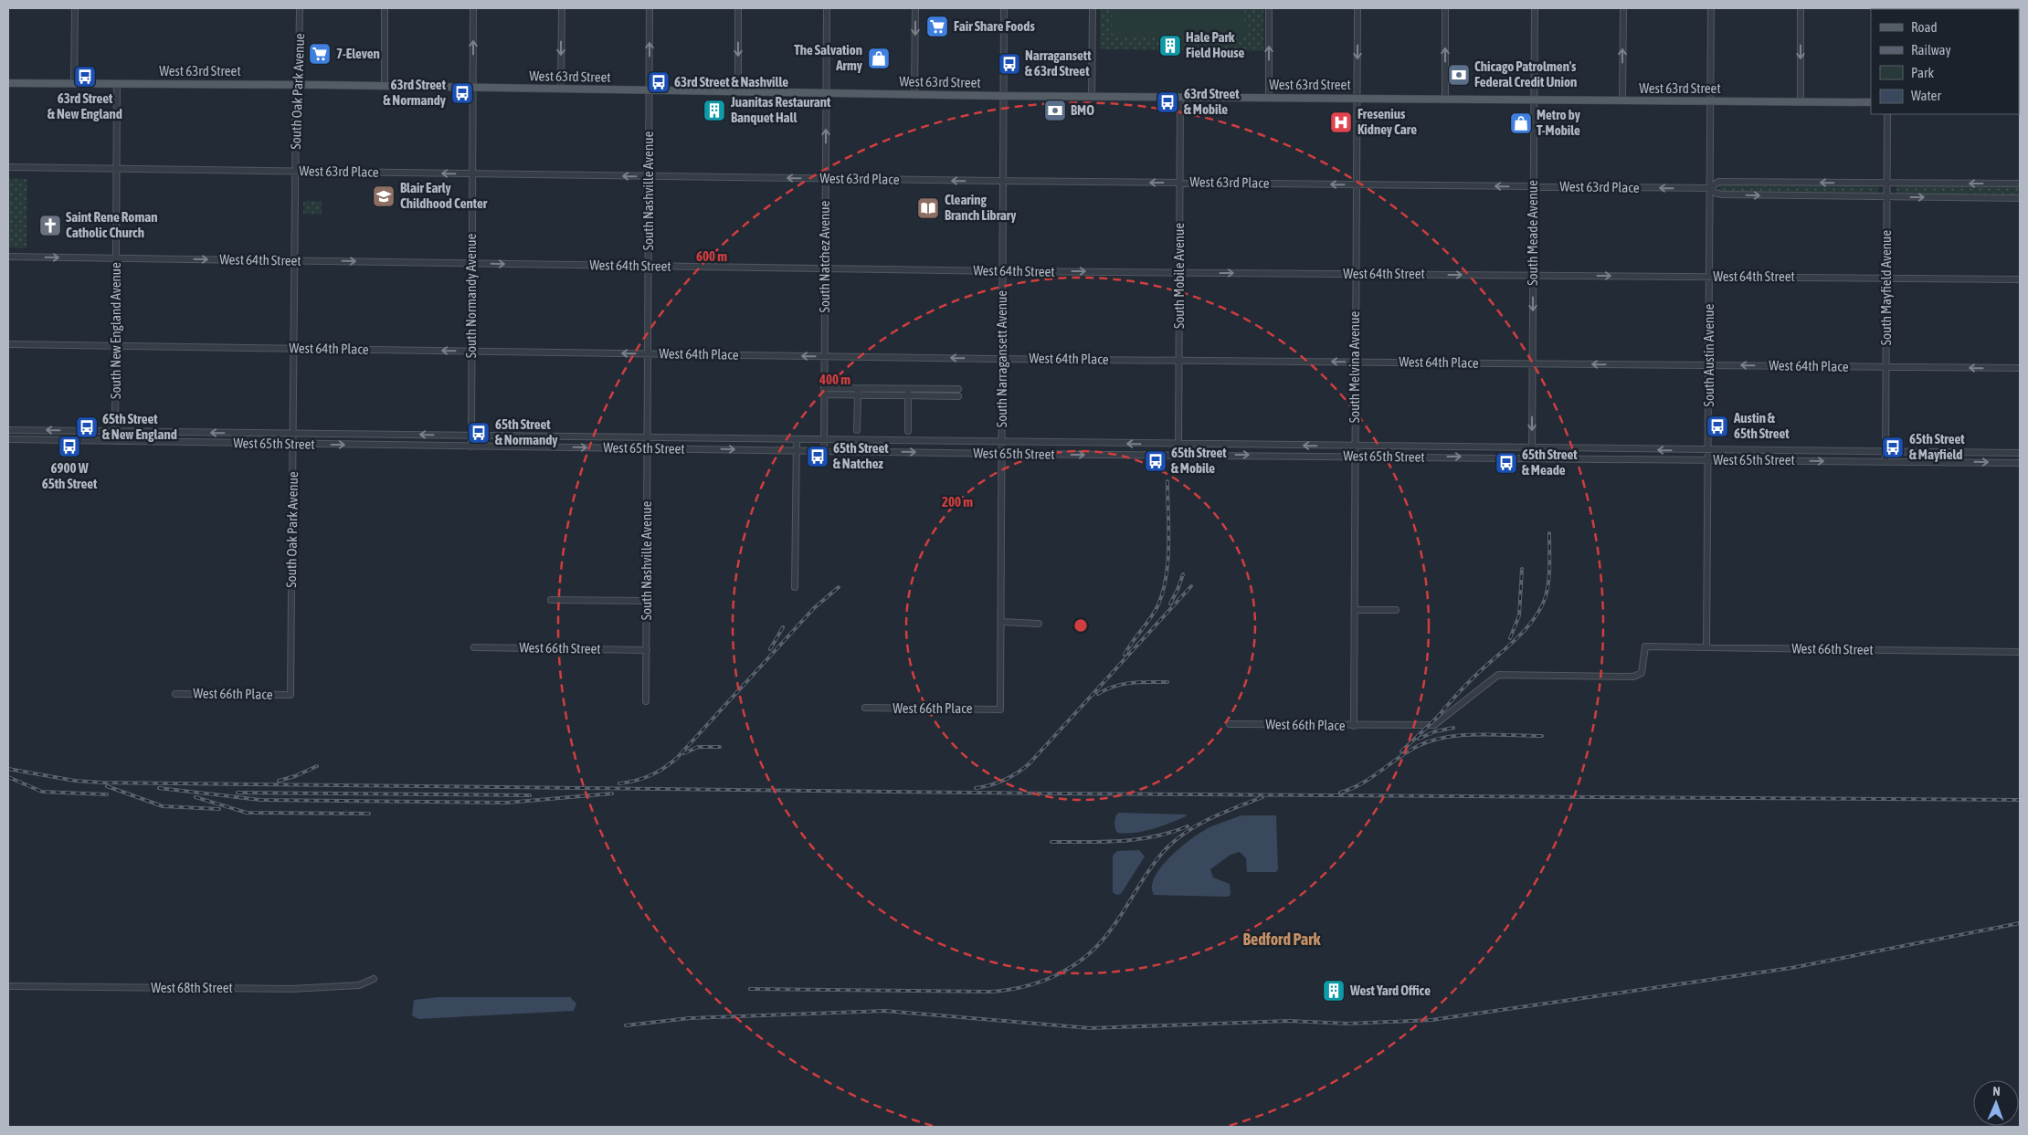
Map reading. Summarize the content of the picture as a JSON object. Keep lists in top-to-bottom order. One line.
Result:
{"streets":{"main road":["West 63rd Street"],"street":["South Oak Park Avenue","West 63rd Place","South Nashville Avenue","South Meade Avenue","South Natchez Avenue","West 64th Street","South Mobile Avenue","South Mayfield Avenue","South Normandy Avenue","South New England Avenue","West 64th Place","South Austin Avenue","South Narragansett Avenue","South Melvina Avenue","West 65th Street","West 66th Street","West 66th Place","West 68th Street"]},"crossings":[["West 63rd Street","South Oak Park Avenue"],["West 63rd Street","South Nashville Avenue"],["West 63rd Street","South Meade Avenue"],["West 63rd Street","South Natchez Avenue"],["West 63rd Street","South Mobile Avenue"],["West 63rd Street","South Normandy Avenue"],["West 63rd Street","South New England Avenue"],["West 63rd Street","South Austin Avenue"],["West 63rd Street","South Narragansett Avenue"],["West 63rd Street","South Melvina Avenue"],["South Oak Park Avenue","West 63rd Place"],["South Oak Park Avenue","West 64th Street"],["South Oak Park Avenue","West 64th Place"],["South Oak Park Avenue","West 65th Street"],["South Oak Park Avenue","West 66th Place"],["West 63rd Place","South Nashville Avenue"],["West 63rd Place","South Meade Avenue"],["West 63rd Place","South Natchez Avenue"],["West 63rd Place","South Mobile Avenue"],["West 63rd Place","South Mayfield Avenue"],["West 63rd Place","South Normandy Avenue"],["West 63rd Place","South New England Avenue"],["West 63rd Place","South Austin Avenue"],["West 63rd Place","South Narragansett Avenue"],["West 63rd Place","South Melvina Avenue"],["South Nashville Avenue","West 64th Street"],["South Nashville Avenue","West 64th Place"],["South Nashville Avenue","West 65th Street"],["South Nashville Avenue","West 66th Street"],["South Meade Avenue","West 64th Street"],["South Meade Avenue","West 64th Place"],["South Meade Avenue","West 65th Street"],["South Natchez Avenue","West 64th Street"],["South Natchez Avenue","West 64th Place"],["South Natchez Avenue","West 65th Street"],["West 64th Street","South Mobile Avenue"],["West 64th Street","South Mayfield Avenue"],["West 64th Street","South Normandy Avenue"],["West 64th Street","South New England Avenue"],["West 64th Street","South Austin Avenue"],["West 64th Street","South Narragansett Avenue"],["West 64th Street","South Melvina Avenue"],["South Mobile Avenue","West 64th Place"],["South Mobile Avenue","West 65th Street"],["South Mayfield Avenue","West 64th Place"],["South Mayfield Avenue","West 65th Street"],["South Normandy Avenue","West 64th Place"],["South Normandy Avenue","West 65th Street"],["South New England Avenue","West 64th Place"],["South New England Avenue","West 65th Street"],["West 64th Place","South Austin Avenue"],["West 64th Place","South Narragansett Avenue"],["West 64th Place","South Melvina Avenue"],["South Austin Avenue","West 65th Street"],["South Austin Avenue","West 66th Street"],["South Narragansett Avenue","West 65th Street"],["South Narragansett Avenue","West 66th Place"],["South Melvina Avenue","West 65th Street"],["South Melvina Avenue","West 66th Place"],["West 66th Street","West 66th Place"]],"one_way":["South Meade Avenue","West 64th Street","West 64th Place"],"districts":["Bedford Park"],"places":{"supermarket":["Fair Share Foods","7-Eleven"],"building":["Hale Park Field House","Juanitas Restaurant Banquet Hall","West Yard Office"],"shop":["The Salvation Army","Metro by T-Mobile"],"bus stop":["Narragansett & 63rd Street","63rd Street & New England","63rd Street & Nashville","63rd Street & Normandy","63rd Street & Mobile","Austin & 65th Street","65th Street & New England","65th Street & Normandy","6900 W 65th Street","65th Street & Mayfield","65th Street & Natchez","65th Street & Mobile","65th Street & Meade"],"bank":["Chicago Patrolmen's Federal Credit Union","BMO"],"hospital":["Fresenius Kidney Care"],"school or university":["Blair Early Childhood Center"],"library":["Clearing Branch Library"],"church":["Saint Rene Roman Catholic Church"]},"legend":["Road","Railway","Park","Water"],"north":"top","rings":["600 m","400 m","200 m"]}
